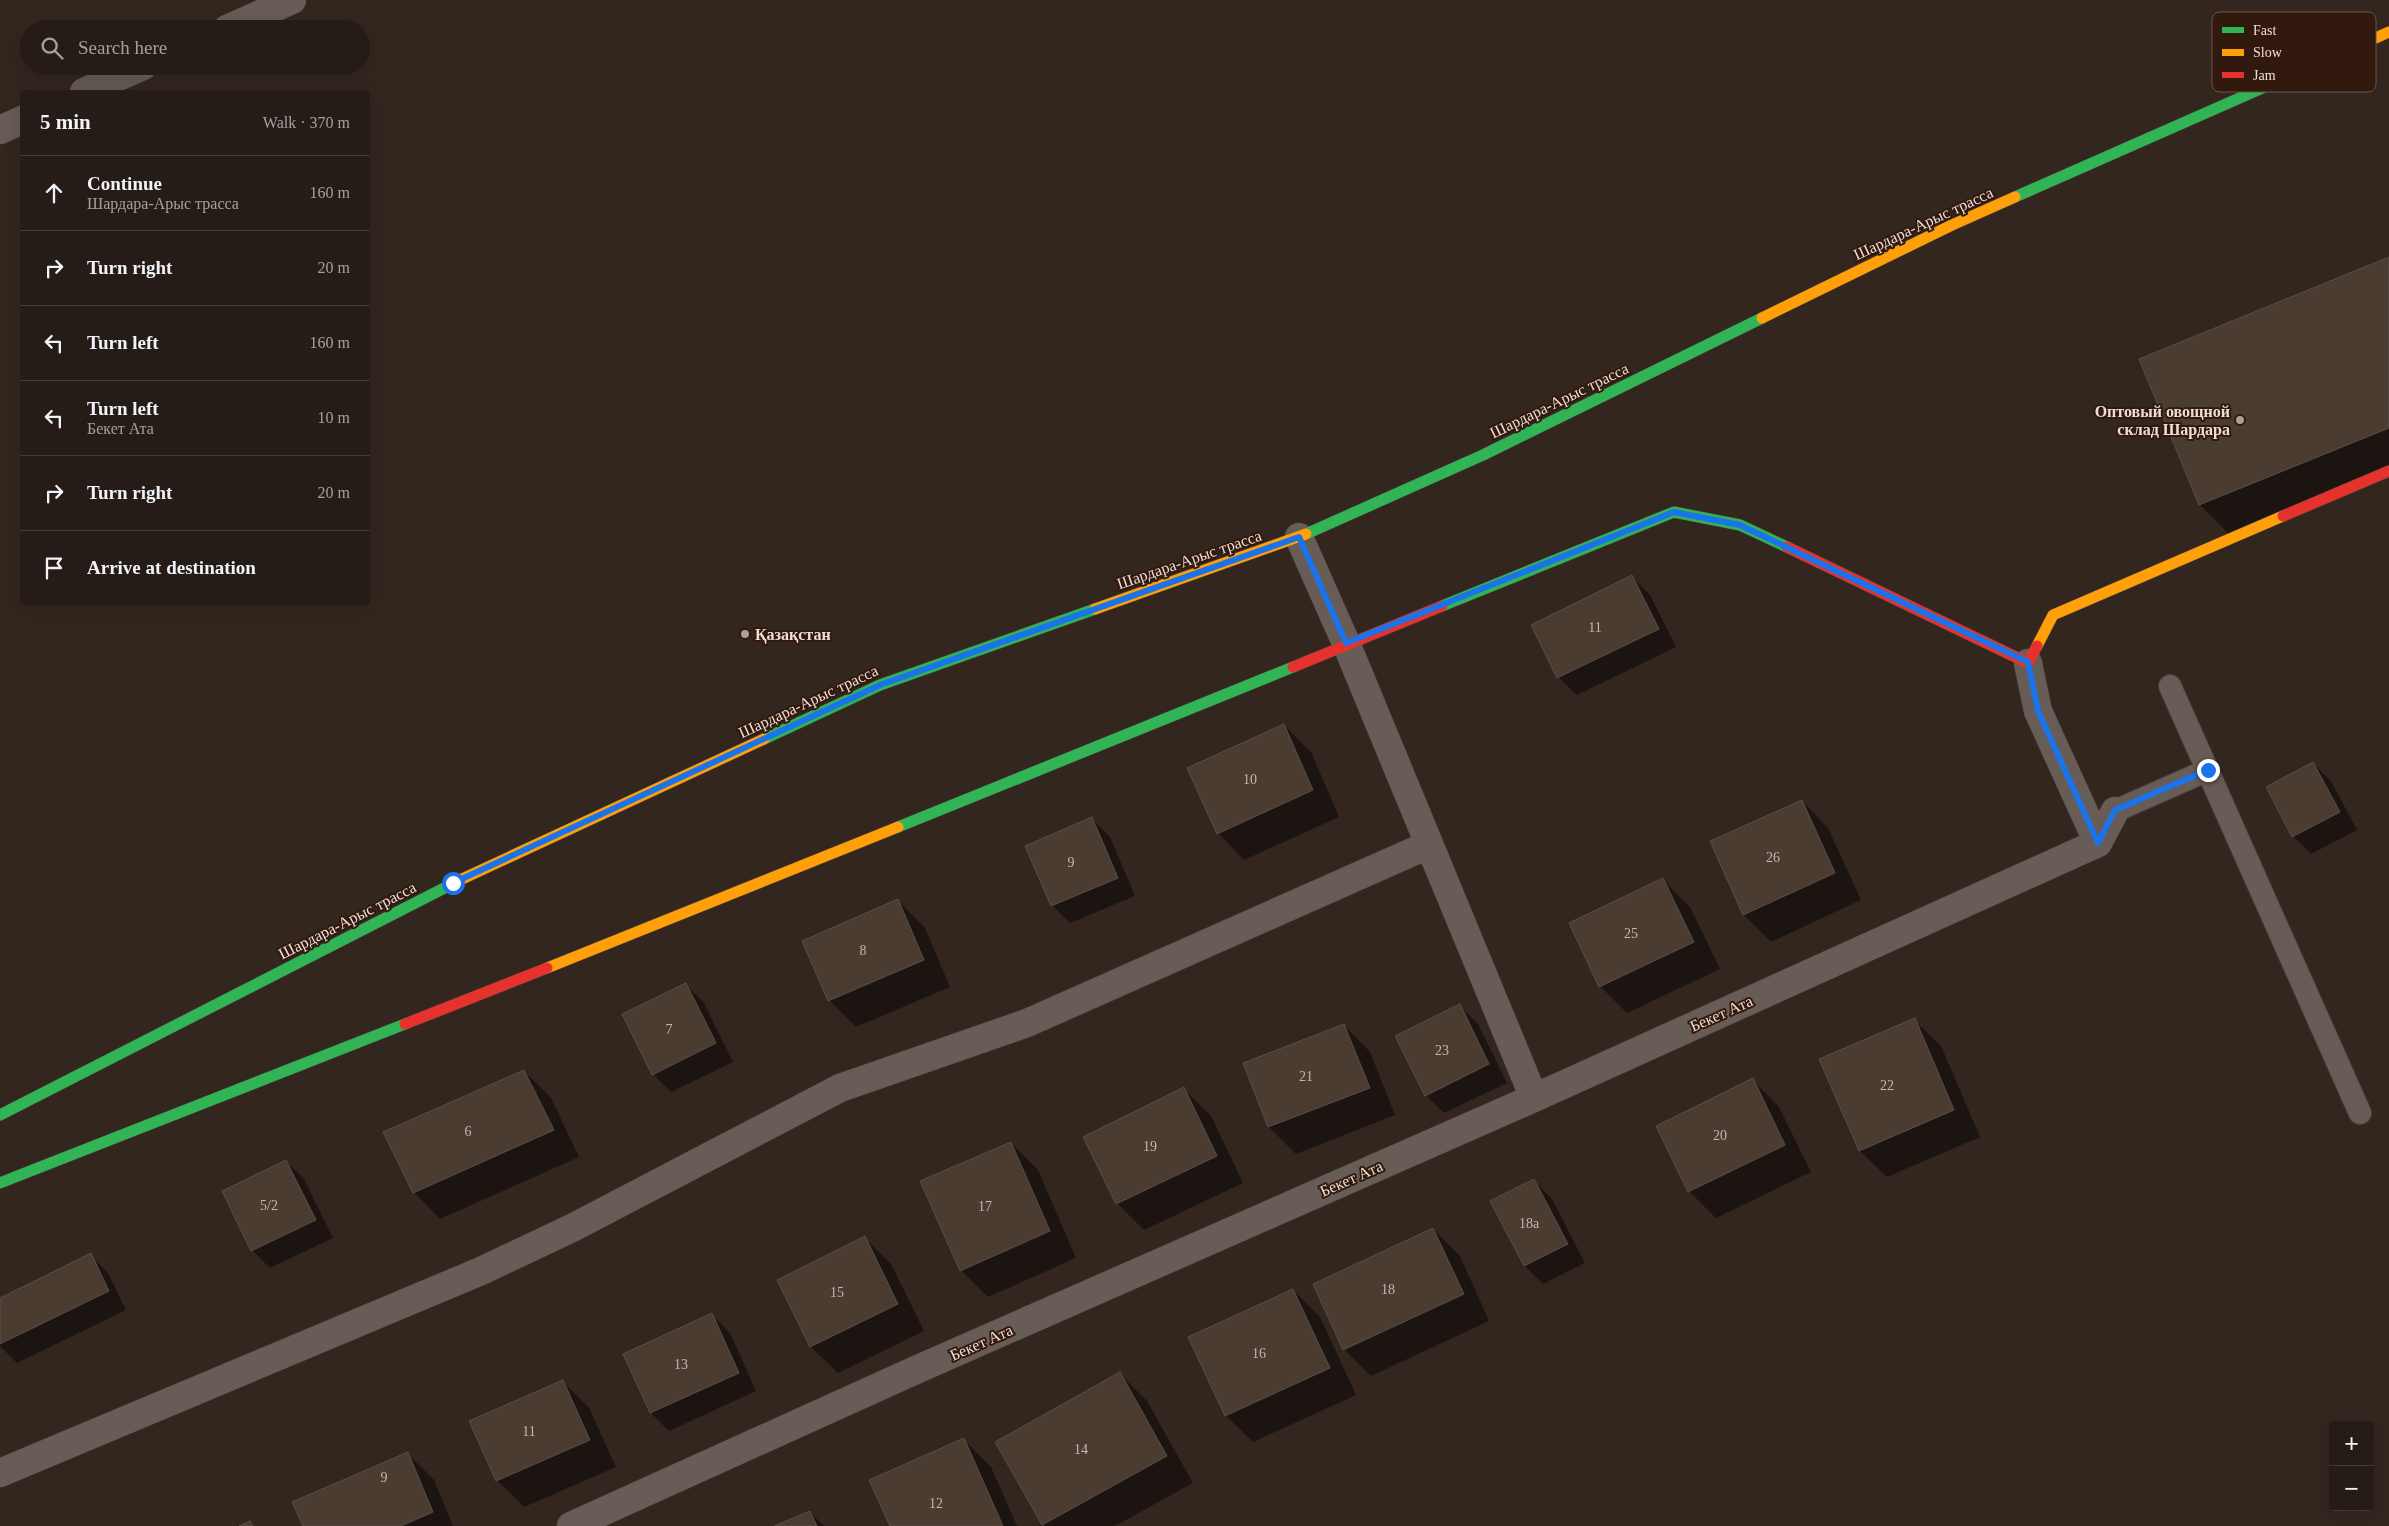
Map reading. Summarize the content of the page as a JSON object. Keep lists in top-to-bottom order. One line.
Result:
{"streets":{"main road":["Шардара-Арыс трасса"],"street":["Бекет Ата"]},"places":["Оптовый овощной склад Шардара","Қазақстан"],"house_numbers":["11","10","26","9","25","8","7","23","21","22","6","20","19","5/2","17","18а","18","15","16","13","11","14","9","12"],"legend":["Fast","Slow","Jam"],"page":{"search":"Search here","heading":["5 min","Walk · 370 m"],"list":[["Continue","Шардара-Арыс трасса","160 m"],["Turn right","20 m"],["Turn left","160 m"],["Turn left","Бекет Ата","10 m"],["Turn right","20 m"],"Arrive at destination"],"map_buttons":["+","−"]}}
